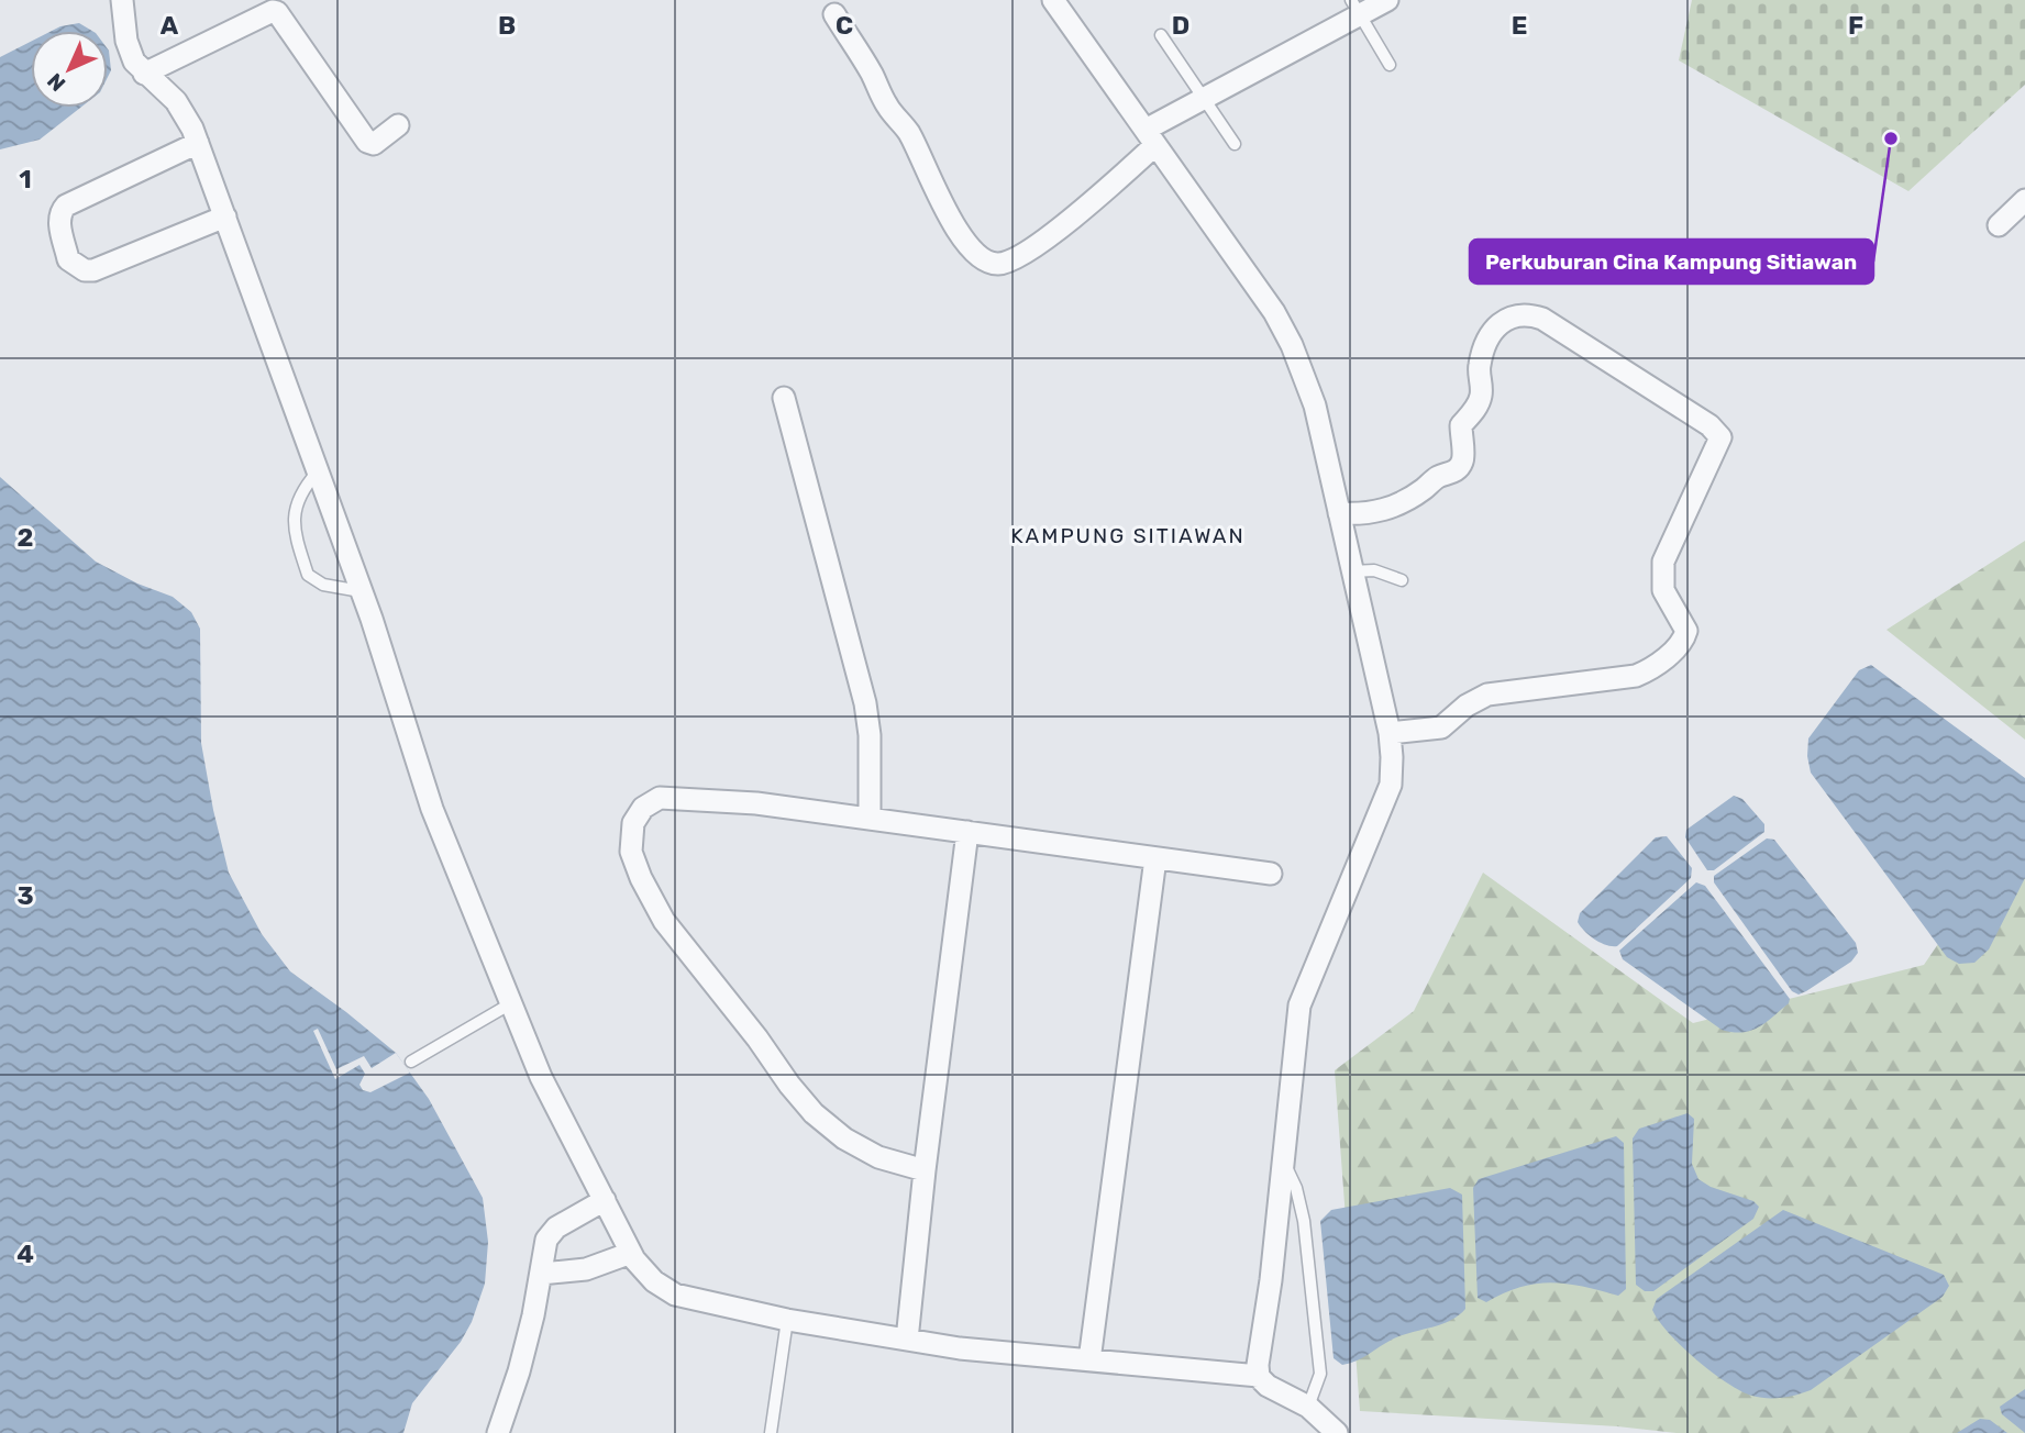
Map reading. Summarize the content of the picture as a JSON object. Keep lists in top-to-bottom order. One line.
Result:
{"districts":["KAMPUNG SITIAWAN"],"places":["Perkuburan Cina Kampung Sitiawan"],"north":"bottom left","grid":{"columns":["A","B","C","D","E","F"],"rows":["1","2","3","4"]}}
